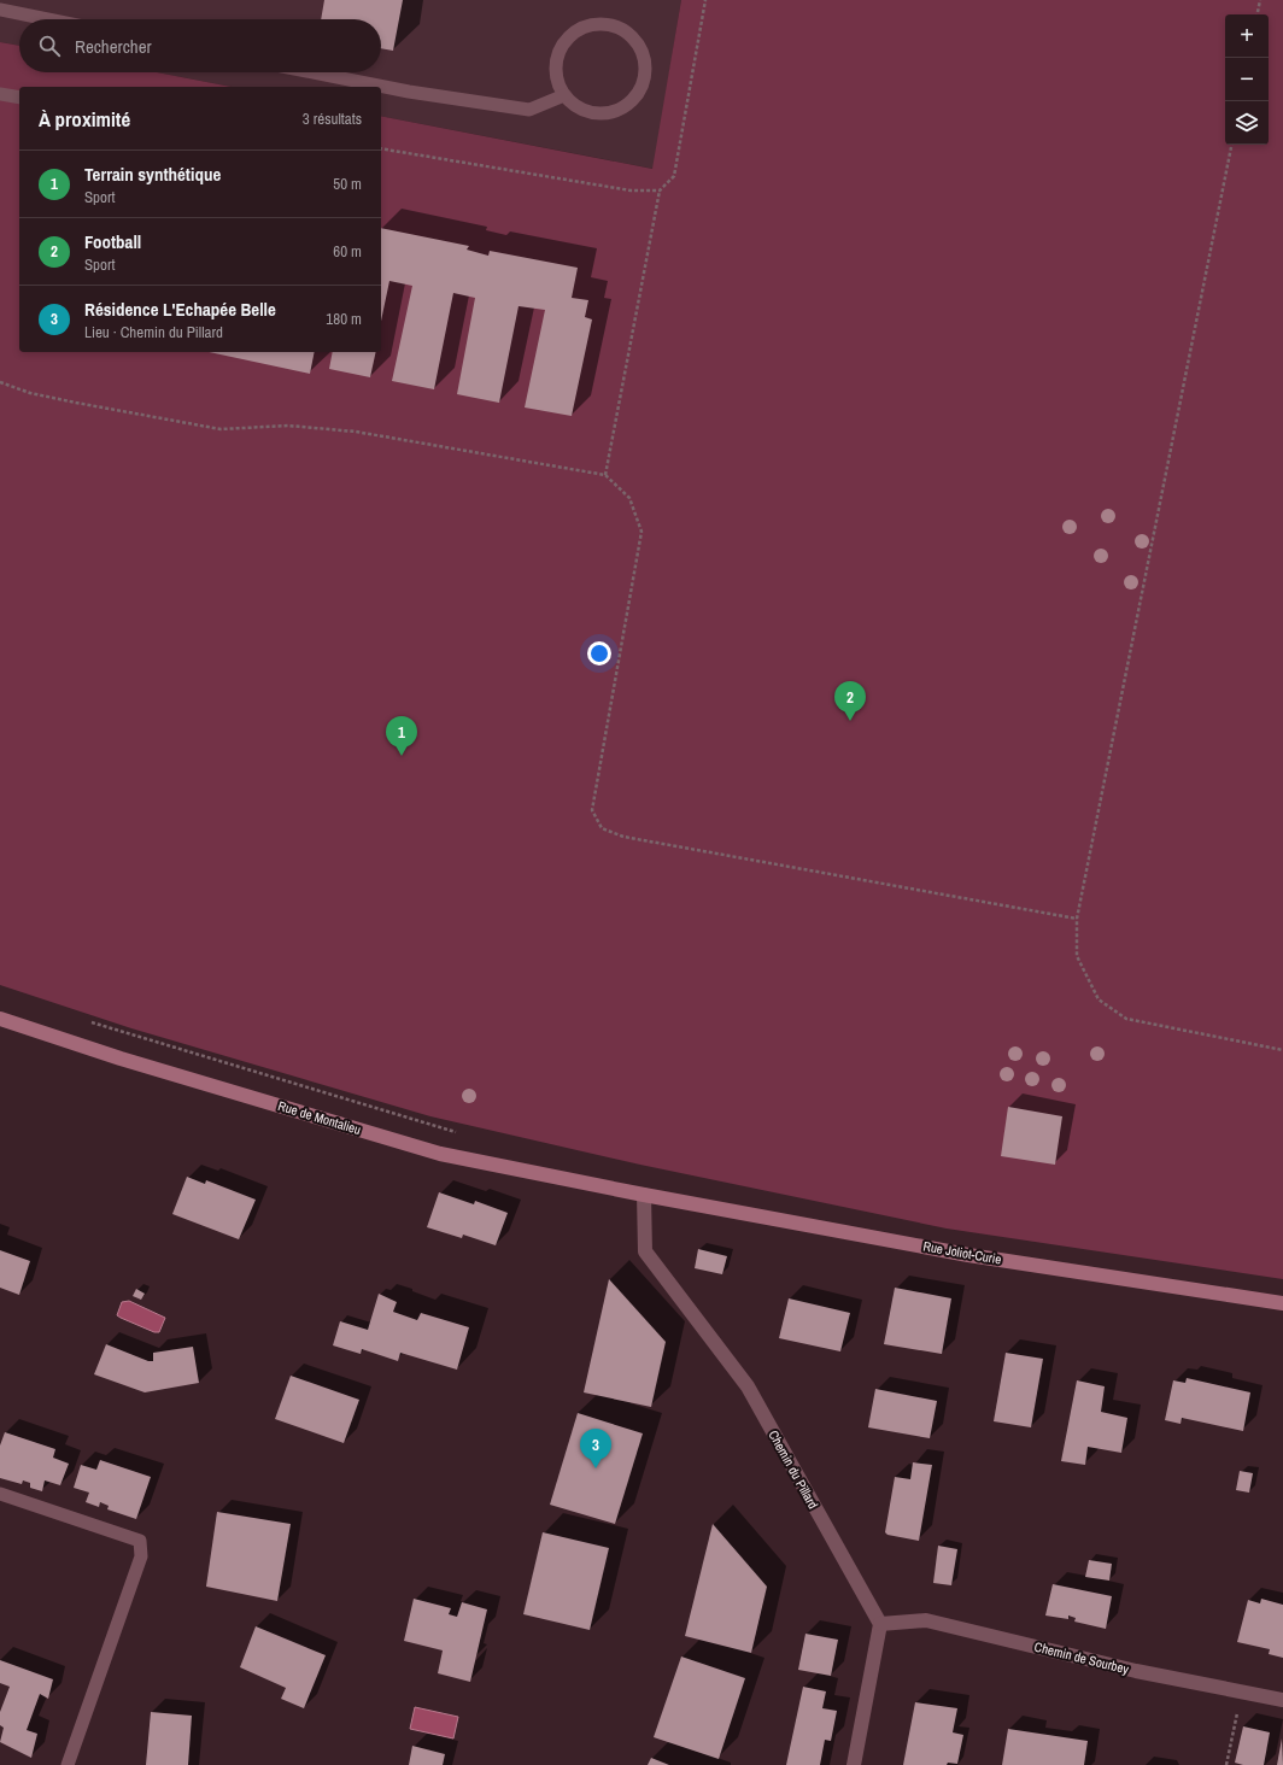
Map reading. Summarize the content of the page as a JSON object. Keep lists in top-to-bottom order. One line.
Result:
{"streets":{"street":["Rue de Montalieu","Rue Joliot-Curie","Chemin du Pillard","Chemin de Sourbey"]},"crossings":[["Rue de Montalieu","Rue Joliot-Curie"],["Rue de Montalieu","Chemin du Pillard"],["Rue Joliot-Curie","Chemin du Pillard"],["Chemin du Pillard","Chemin de Sourbey"]],"page":{"map_buttons":["+","−"],"search":"Rechercher","heading":["À proximité","3 résultats"],"list":[{"mark":"1","name":"Terrain synthétique","note":"Sport","value":"50 m"},{"mark":"2","name":"Football","note":"Sport","value":"60 m"},{"mark":"3","name":"Résidence L'Echapée Belle","note":"Lieu · Chemin du Pillard","value":"180 m"}],"pins":["2","1","3"]}}
